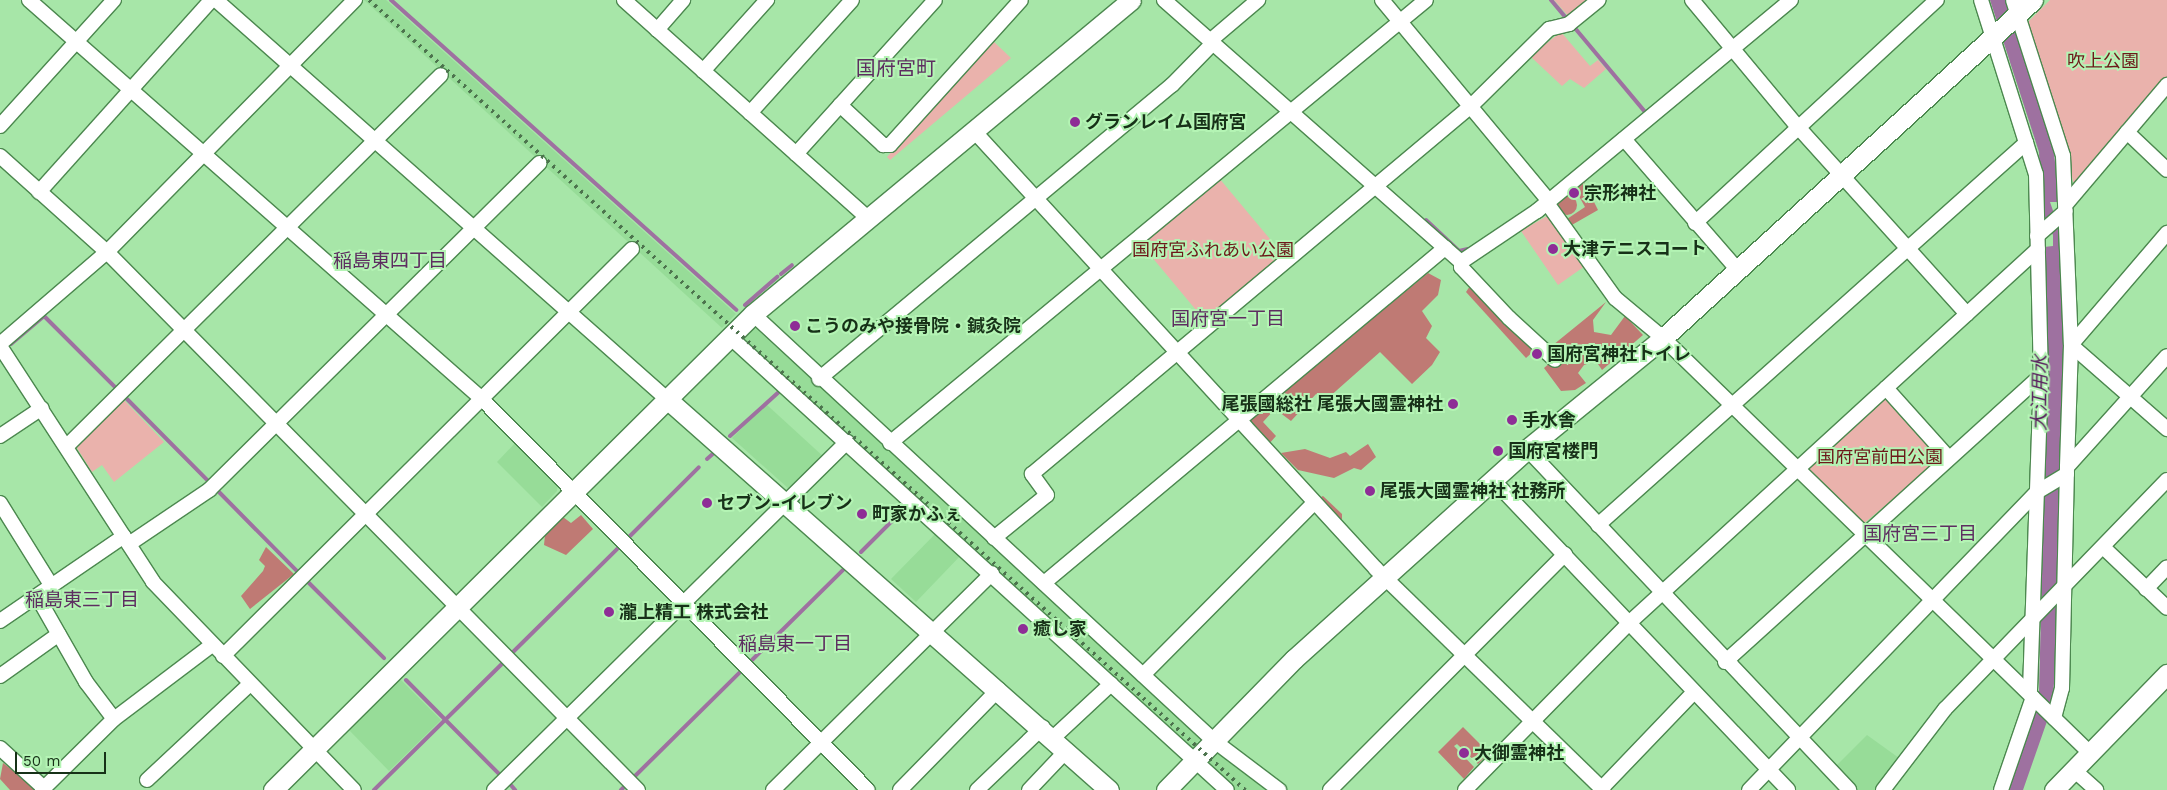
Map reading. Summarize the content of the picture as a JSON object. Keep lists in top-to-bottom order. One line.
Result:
{"districts":["国府宮町","稲島東四丁目","国府宮一丁目","国府宮三丁目","稲島東三丁目","稲島東一丁目"],"water":["大江用水"],"parks":["吹上公園","国府宮ふれあい公園","国府宮前田公園"],"places":["グランレイム国府宮","宗形神社","大津テニスコート","こうのみや接骨院・鍼灸院","国府宮神社トイレ","尾張國総社 尾張大國霊神社","手水舎","国府宮楼門","尾張大國霊神社 社務所","セブン-イレブン","町家かふぇ","瀧上精工 株式会社","癒し家","大御霊神社"],"scale_bar":"50 m"}
